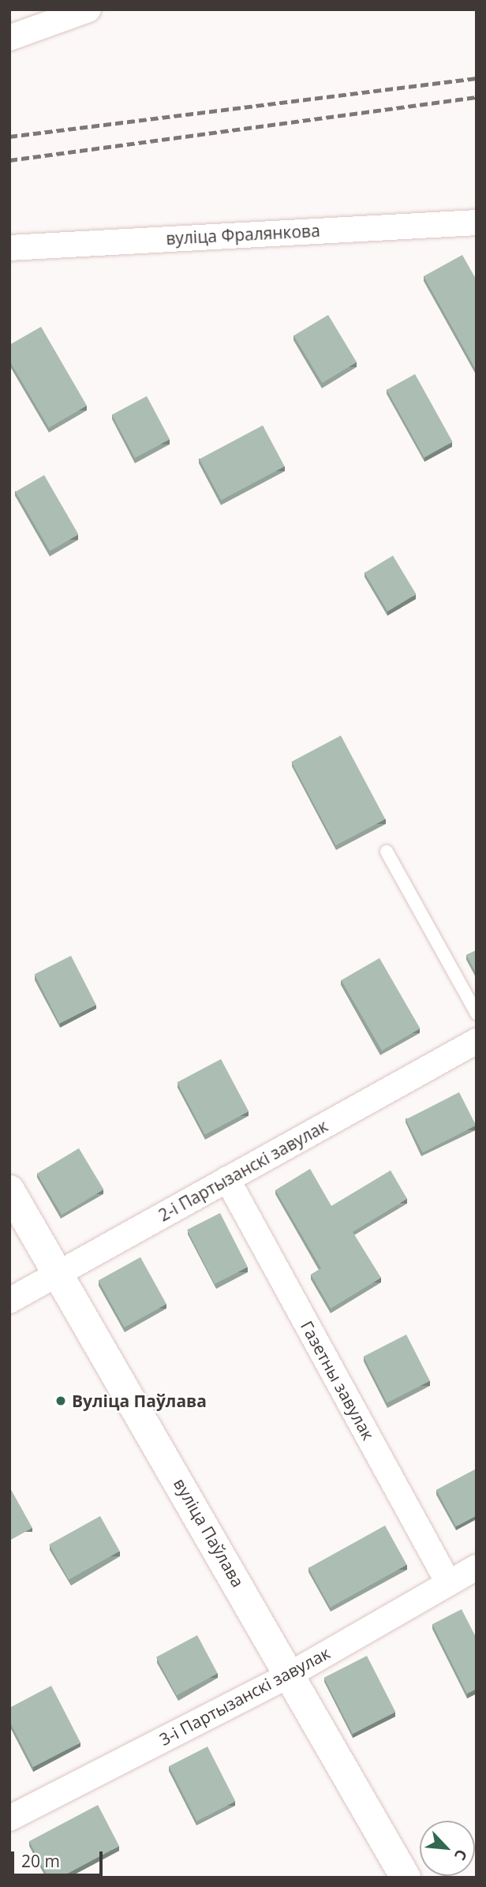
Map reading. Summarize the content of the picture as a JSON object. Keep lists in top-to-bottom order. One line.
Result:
{"streets":{"street":["вуліца Фралянкова","2-і Партызанскі завулак","Газетны завулак","вуліца Паўлава","3-і Партызанскі завулак"]},"crossings":[["2-і Партызанскі завулак","Газетны завулак"],["2-і Партызанскі завулак","вуліца Паўлава"],["Газетны завулак","3-і Партызанскі завулак"],["вуліца Паўлава","3-і Партызанскі завулак"]],"places":["Вуліца Паўлава"],"scale_bar":"20 m","north":"bottom right"}
